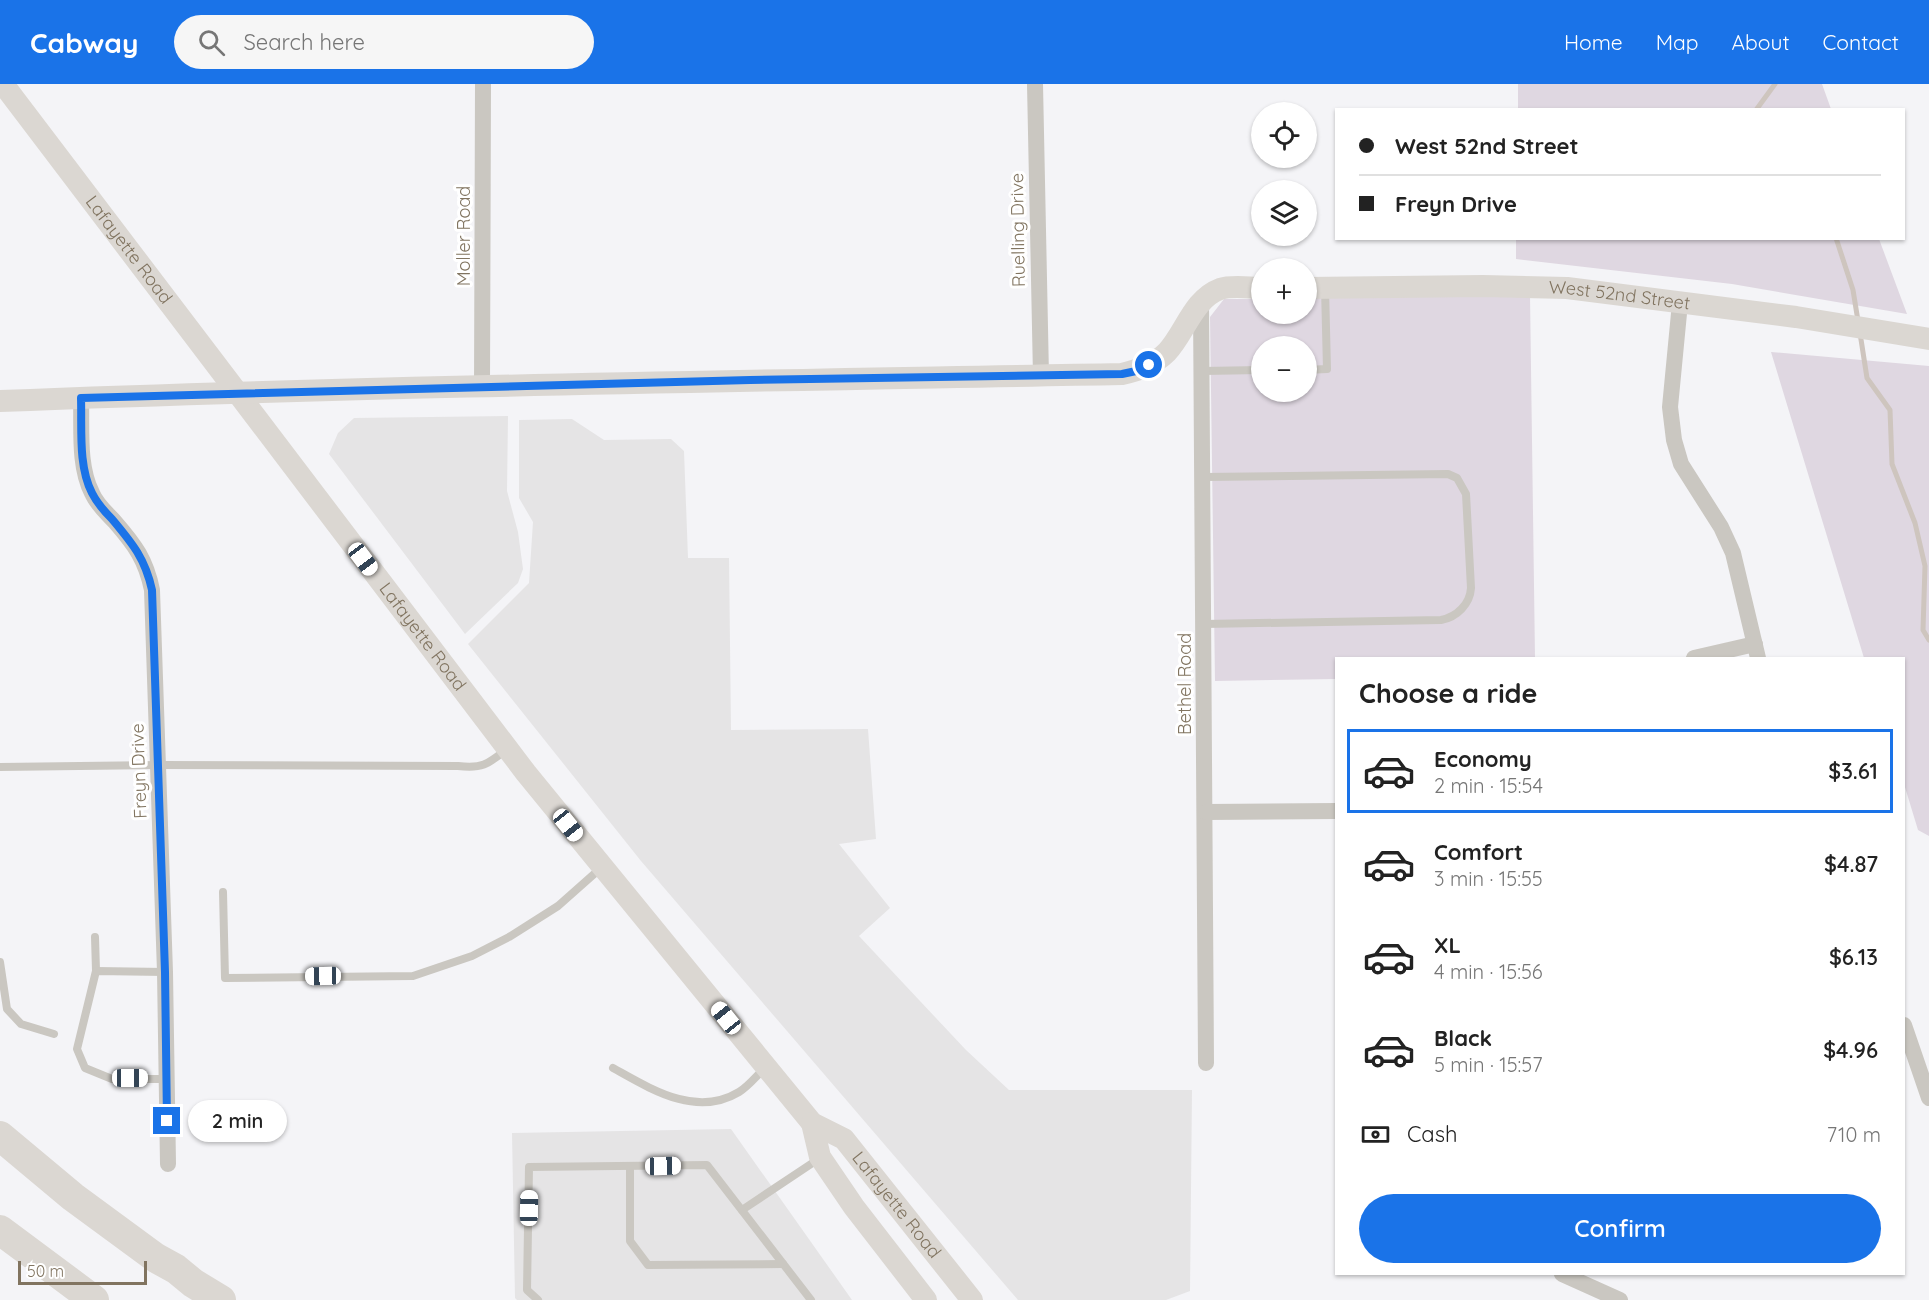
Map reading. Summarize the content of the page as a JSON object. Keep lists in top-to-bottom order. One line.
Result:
{"streets":{"street":["Ruelling Drive","Moller Road","Lafayette Road","West 52nd Street","Bethel Road","Freyn Drive"]},"scale_bar":"50 m","page":{"header":"Cabway","search":"Search here","nav":["Home","Map","About","Contact"],"map_buttons":["+","−"],"banner":["West 52nd Street","Freyn Drive"],"heading":"Choose a ride","list":[{"name":"Economy","note":"2 min · 15:54","value":"$3.61"},{"name":"Comfort","note":"3 min · 15:55","value":"$4.87"},{"name":"XL","note":"4 min · 15:56","value":"$6.13"},{"name":"Black","note":"5 min · 15:57","value":"$4.96"}],"bubble":"2 min","pay":["Cash","710 m"],"buttons":"Confirm","scale":"50 m"}}
